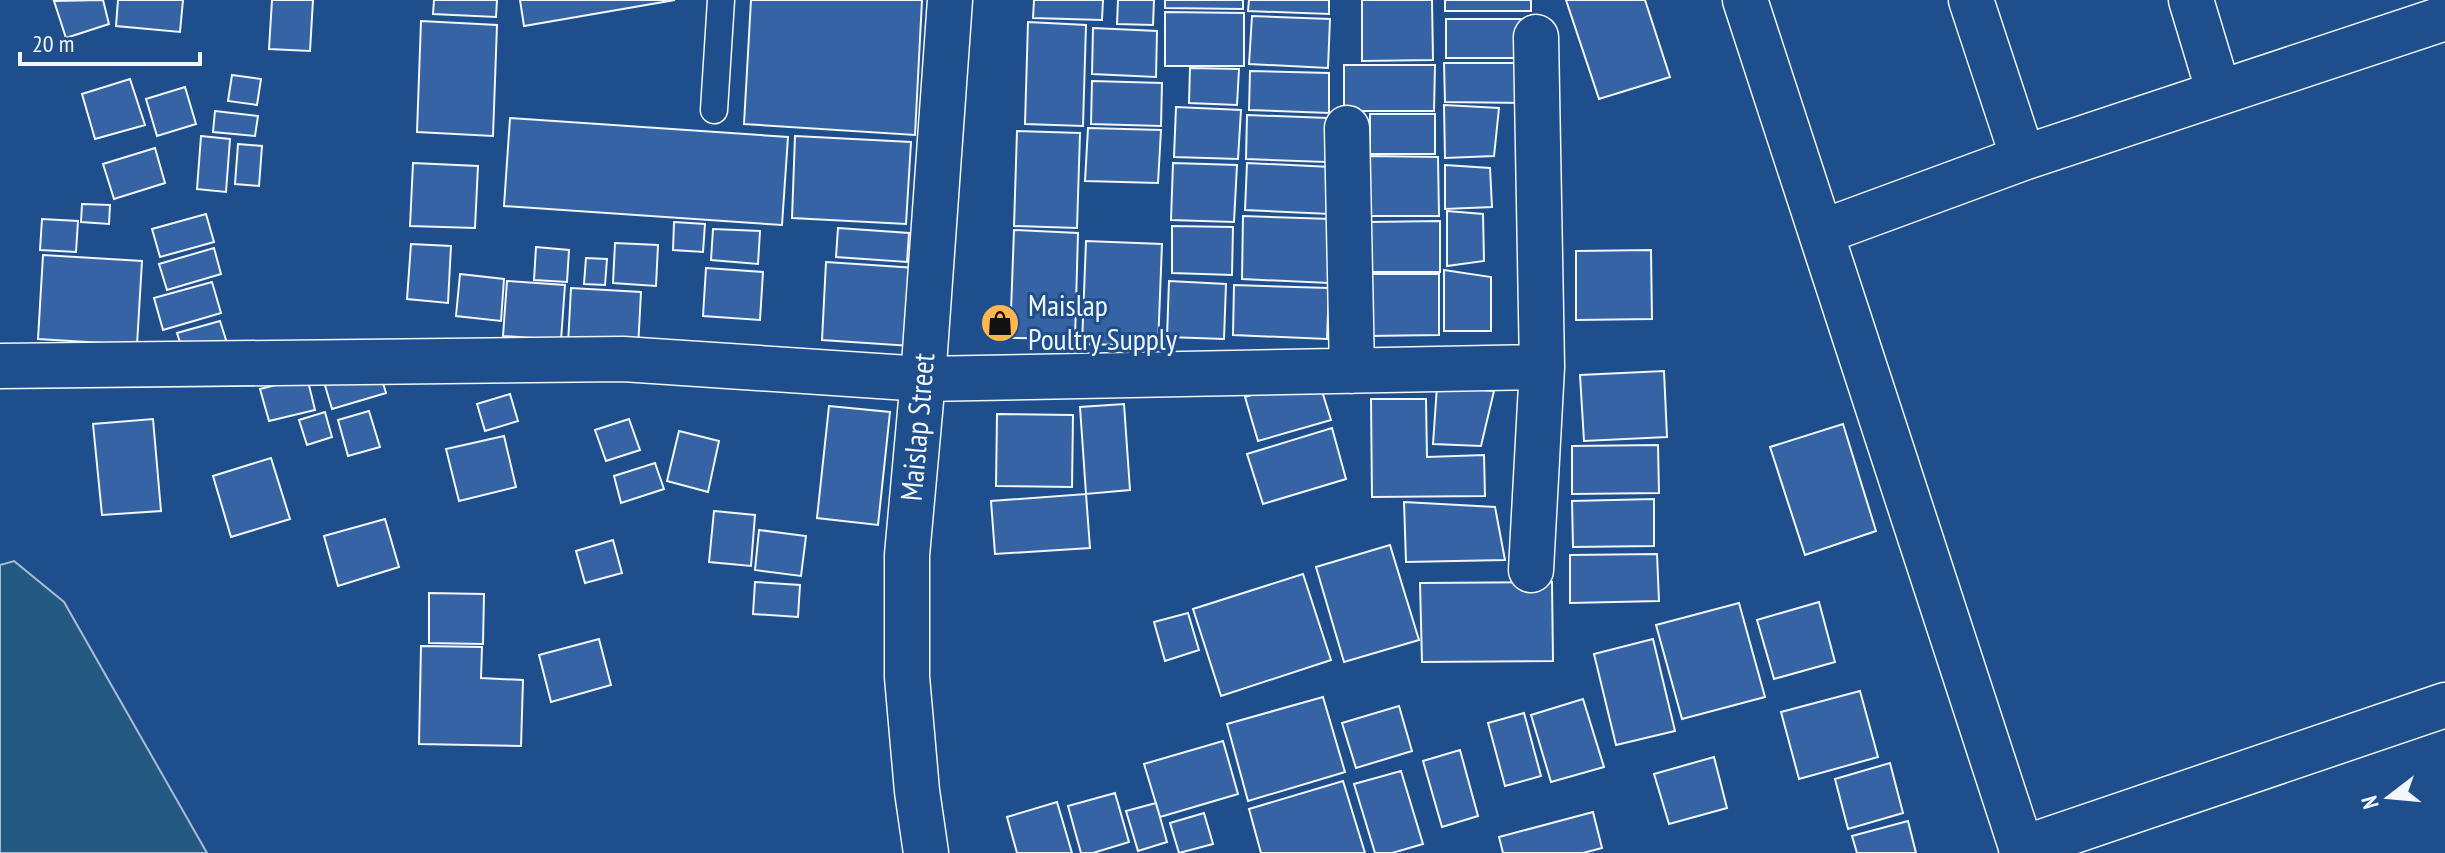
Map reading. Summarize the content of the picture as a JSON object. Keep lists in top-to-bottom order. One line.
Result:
{"streets":{"street":["Maislap Street"]},"places":{"shop":["Maislap Poultry Supply"]},"scale_bar":"20 m","north":"left"}
